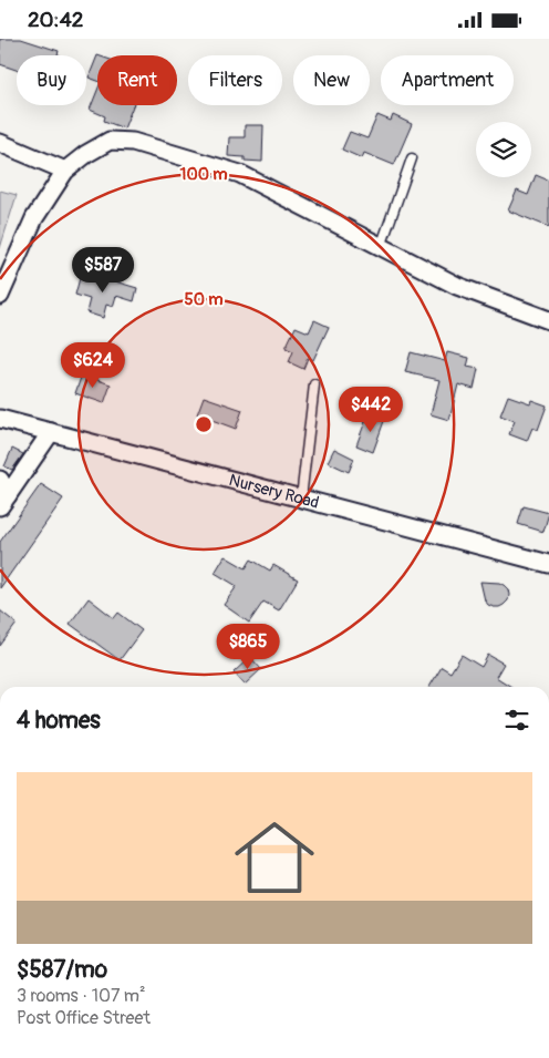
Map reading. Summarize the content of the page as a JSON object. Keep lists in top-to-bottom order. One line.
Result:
{"streets":{"street":["Nursery Road"]},"page":{"status":"20:42","chip":["Buy","Rent","Filters","New","Apartment"],"price":["$587","$624","$442","$865"],"heading":"4 homes","list":[{"name":"$587/mo","note":"3 rooms · 107 m² · Post Office Street"}]},"rings":["100 m","50 m"]}
